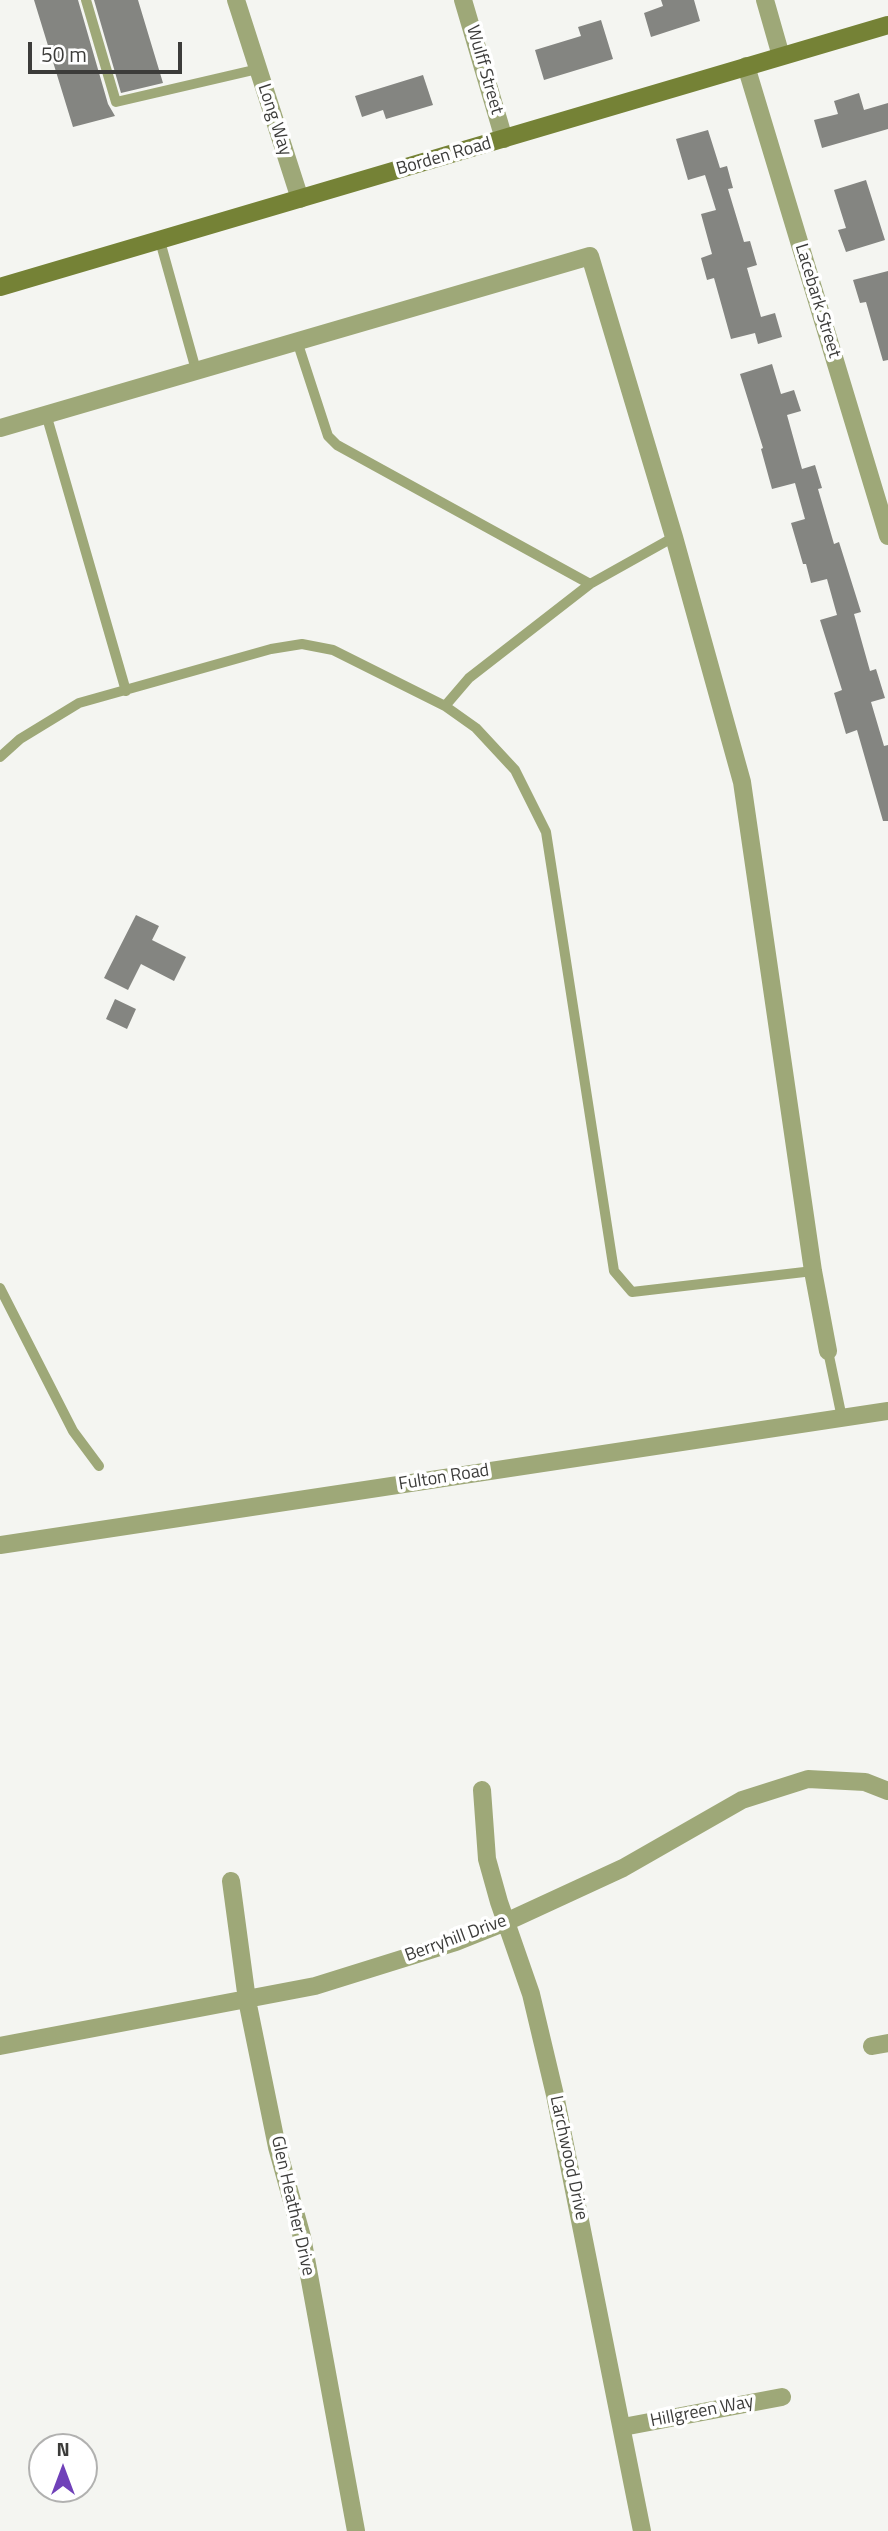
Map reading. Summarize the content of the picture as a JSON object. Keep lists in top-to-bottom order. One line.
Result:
{"streets":{"main road":["Borden Road"],"street":["Wulff Street","Long Way","Lacebark Street","Fulton Road","Berryhill Drive","Larchwood Drive","Glen Heather Drive","Hillgreen Way"]},"crossings":[["Wulff Street","Borden Road"],["Long Way","Borden Road"],["Borden Road","Lacebark Street"],["Berryhill Drive","Larchwood Drive"],["Berryhill Drive","Glen Heather Drive"],["Larchwood Drive","Hillgreen Way"]],"scale_bar":"50 m","north":"top"}
